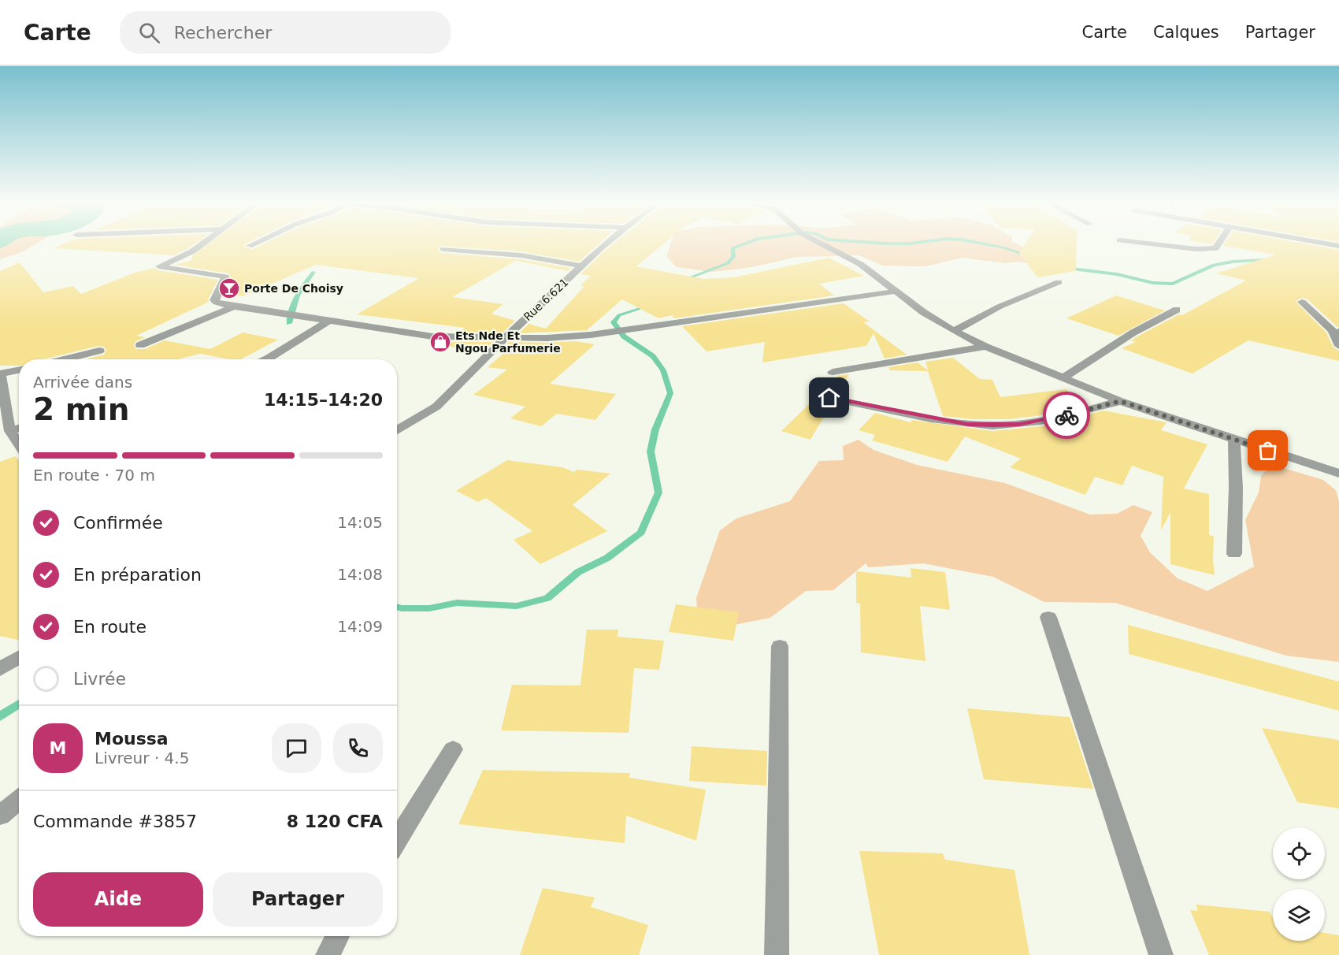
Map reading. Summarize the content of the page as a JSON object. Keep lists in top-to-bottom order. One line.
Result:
{"streets":{"street":["Rue 6.621"]},"places":{"bar":["Porte De Choisy"],"shop":["Ets Nde Et Ngou Parfumerie"]},"page":{"header":"Carte","search":"Rechercher","nav":["Carte","Calques","Partager"],"heading":["2 min","Arrivée dans","14:15–14:20"],"panel":["Moussa","Livreur · 4.5","Commande #3857","8 120 CFA"],"bar":"En route · 70 m","list":[["Confirmée","14:05"],["En préparation","14:08"],["En route","14:09"],"Livrée"],"round":"M","buttons":["Aide","Partager"]}}
